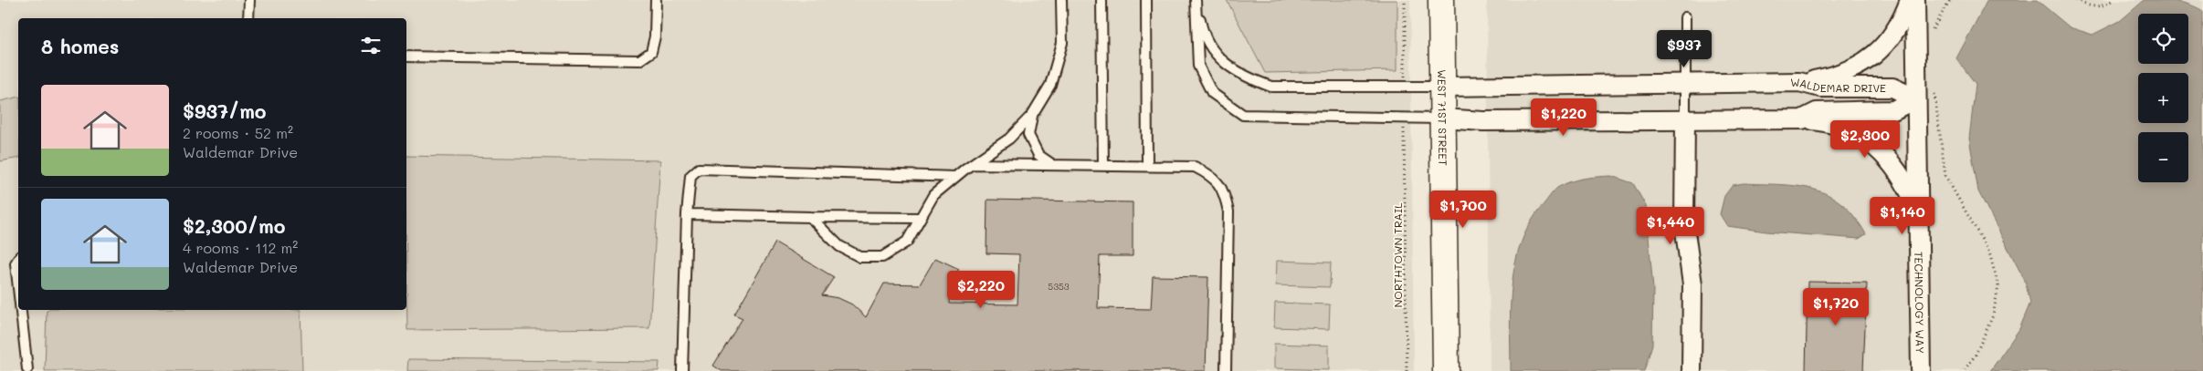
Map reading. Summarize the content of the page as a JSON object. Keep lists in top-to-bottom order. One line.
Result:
{"streets":{"main road":["WEST 71ST STREET"],"street":["WALDEMAR DRIVE","TECHNOLOGY WAY"],"path":["NORTHTOWN TRAIL"]},"crossings":[["WALDEMAR DRIVE","WEST 71ST STREET"],["WALDEMAR DRIVE","TECHNOLOGY WAY"]],"house_numbers":["5353"],"page":{"map_buttons":["+","−"],"heading":"8 homes","price":["$937","$1,220","$2,300","$1,700","$1,140","$1,440","$2,220","$1,720"],"list":[{"name":"$937/mo","note":"2 rooms · 52 m² · Waldemar Drive"},{"name":"$2,300/mo","note":"4 rooms · 112 m² · Waldemar Drive"}]}}
